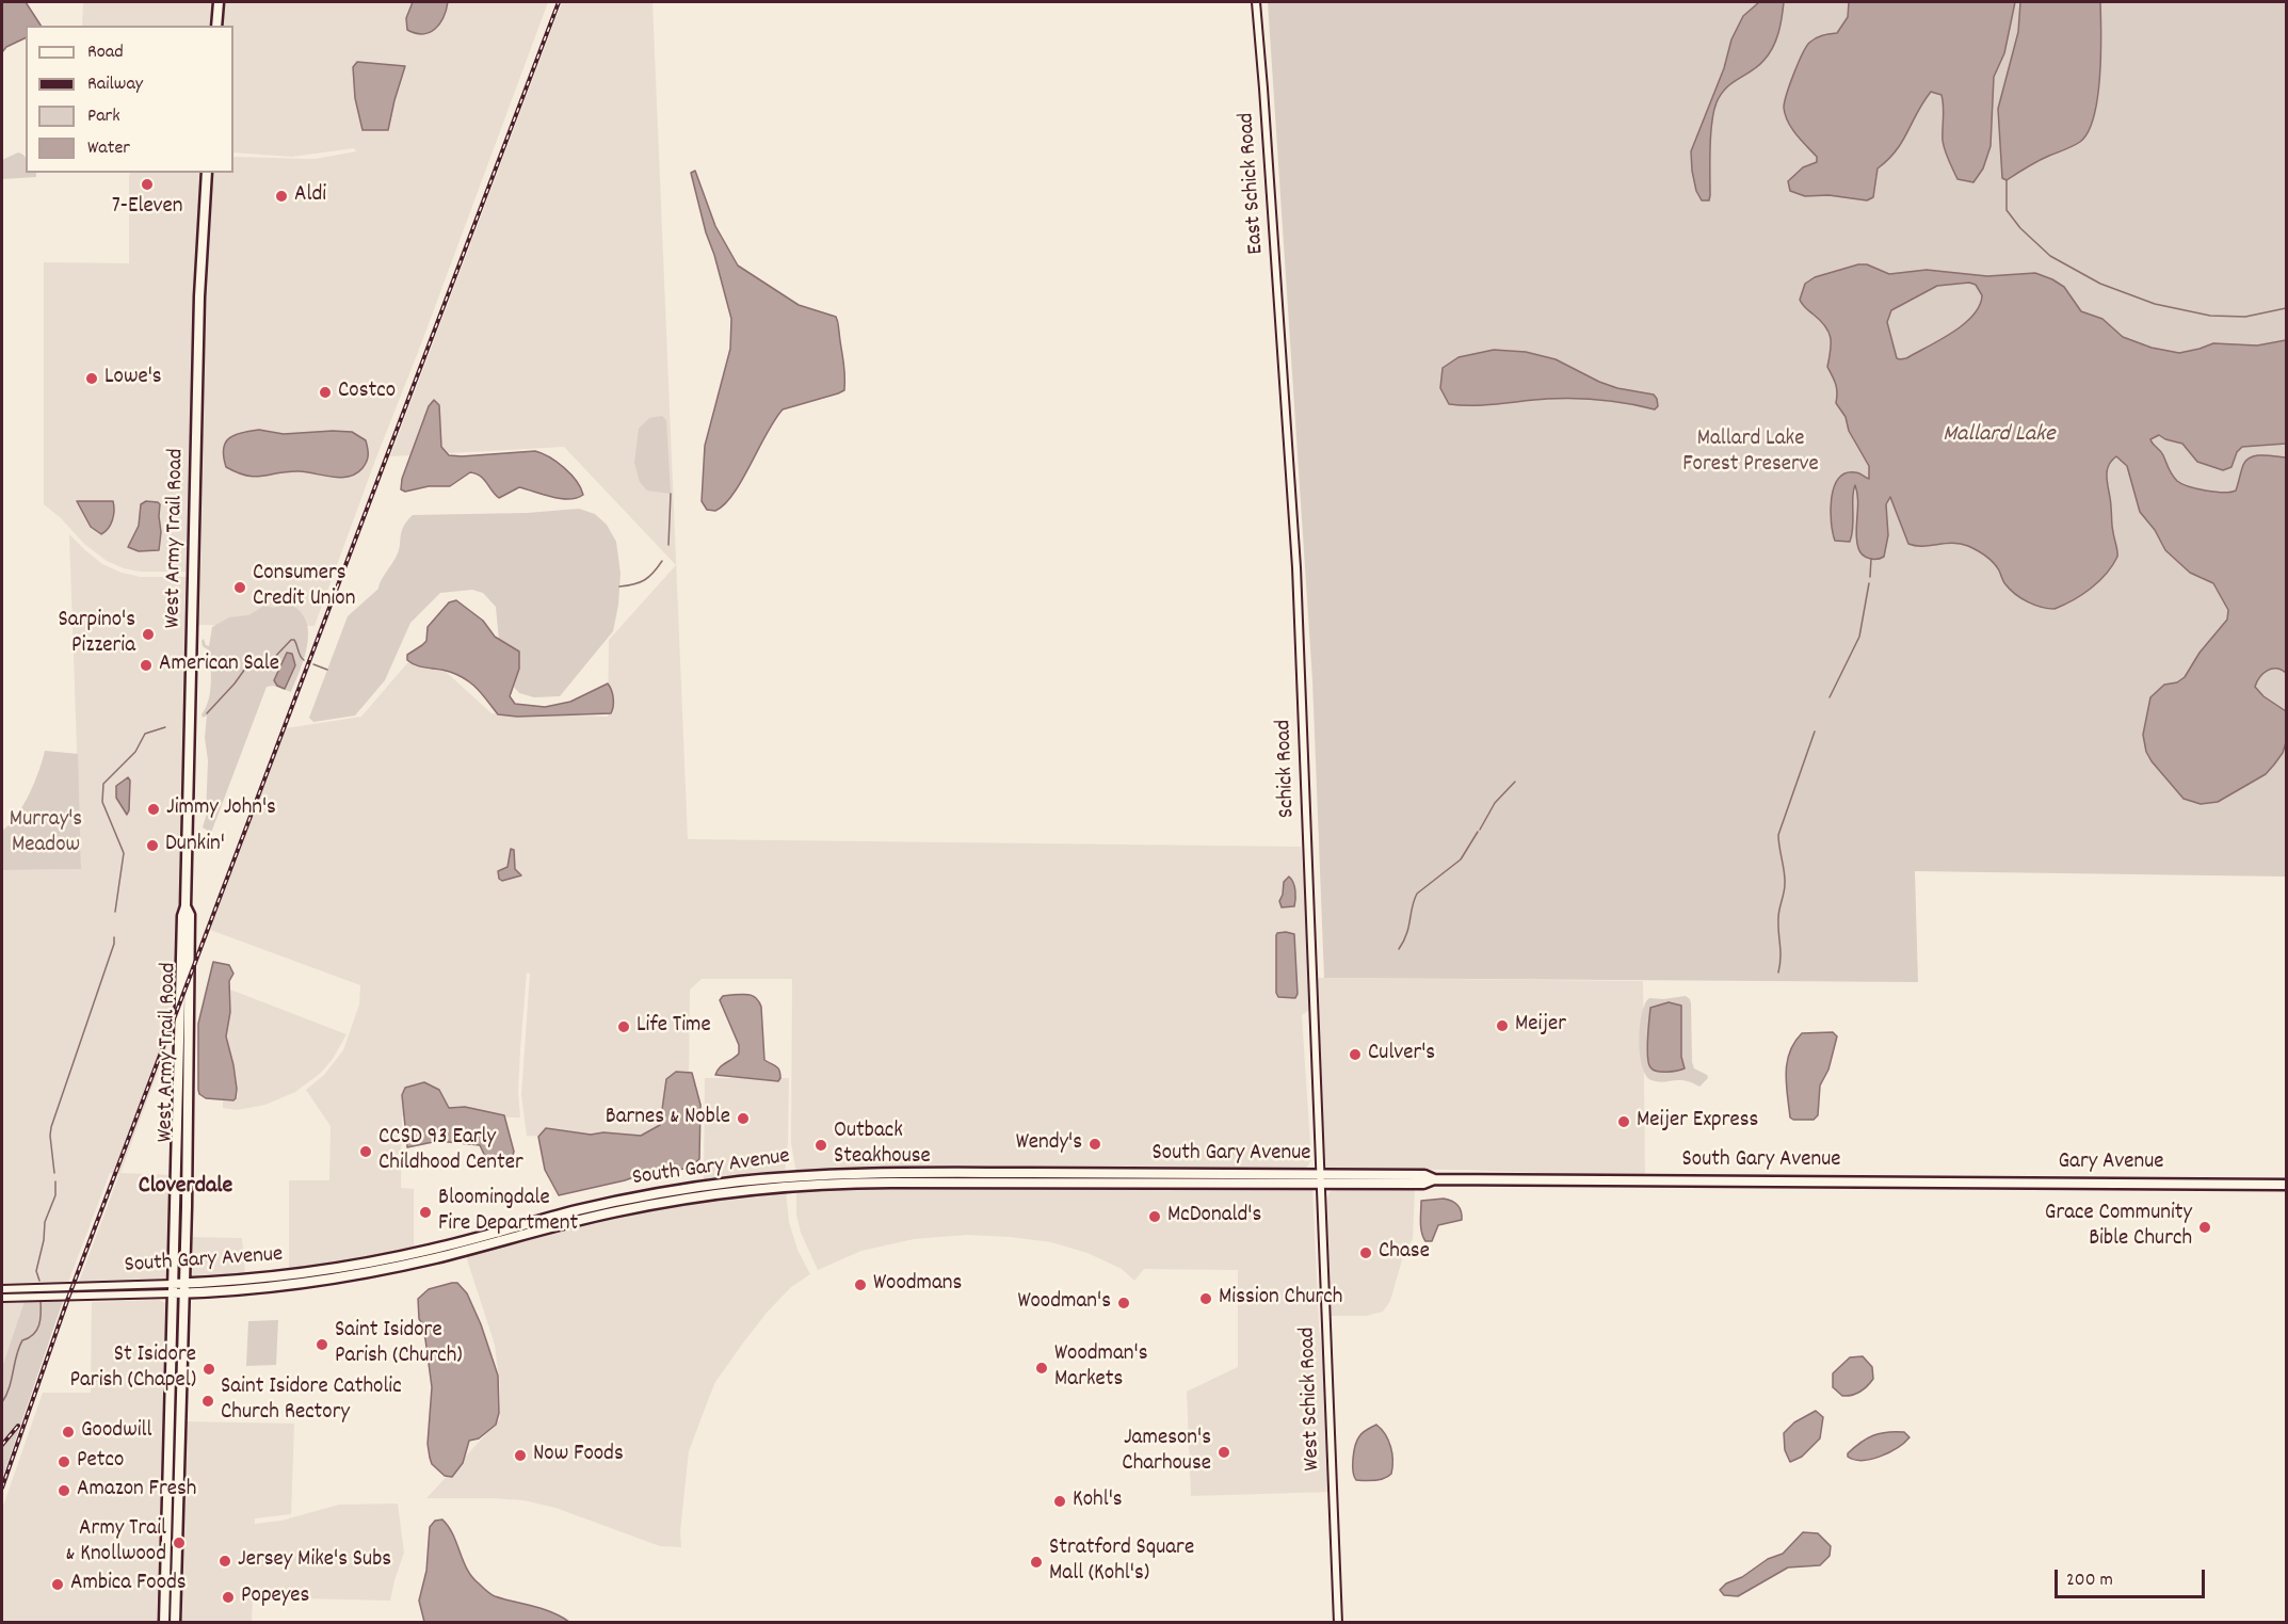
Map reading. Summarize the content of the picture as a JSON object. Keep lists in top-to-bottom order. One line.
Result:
{"streets":{"main road":["West Army Trail Road","South Gary Avenue","Gary Avenue"],"street":["East Schick Road","Schick Road","West Schick Road"]},"crossings":[["East Schick Road","Schick Road"],["West Army Trail Road","South Gary Avenue"],["Schick Road","South Gary Avenue"],["Schick Road","West Schick Road"],["South Gary Avenue","Gary Avenue"],["South Gary Avenue","West Schick Road"]],"districts":["Cloverdale"],"water":["Mallard Lake"],"parks":["Mallard Lake Forest Preserve","Murray's Meadow"],"places":["7-Eleven","Aldi","Lowe's","Costco","Consumers Credit Union","Sarpino's Pizzeria","American Sale","Jimmy John's","Dunkin'","Meijer","Life Time","Culver's","Barnes & Noble","Meijer Express","Wendy's","Outback Steakhouse","CCSD 93 Early Childhood Center","Bloomingdale Fire Department","McDonald's","Grace Community Bible Church","Chase","Woodmans","Mission Church","Woodman's","Saint Isidore Parish (Church)","Woodman's Markets","St Isidore Parish (Chapel)","Saint Isidore Catholic Church Rectory","Goodwill","Jameson's Charhouse","Now Foods","Petco","Amazon Fresh","Kohl's","Army Trail & Knollwood","Jersey Mike's Subs","Stratford Square Mall (Kohl's)","Ambica Foods","Popeyes"],"legend":["Road","Railway","Park","Water"],"scale_bar":"200 m"}
